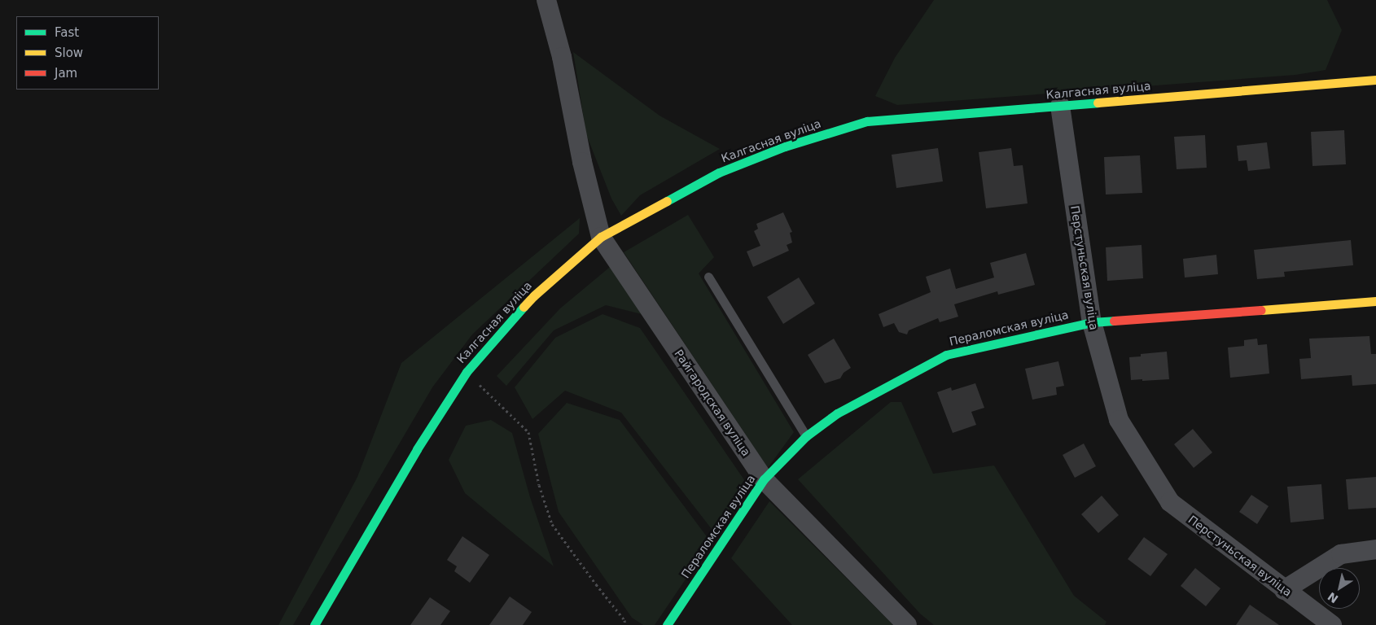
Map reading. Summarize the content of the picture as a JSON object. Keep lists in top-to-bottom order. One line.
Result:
{"streets":{"street":["Калгасная вуліца","Перстуньская вуліца","Пераломская вуліца","Райгародская вуліца"]},"crossings":[["Калгасная вуліца","Перстуньская вуліца"],["Калгасная вуліца","Райгародская вуліца"],["Перстуньская вуліца","Пераломская вуліца"],["Пераломская вуліца","Райгародская вуліца"]],"legend":["Fast","Slow","Jam"],"north":"bottom left"}
